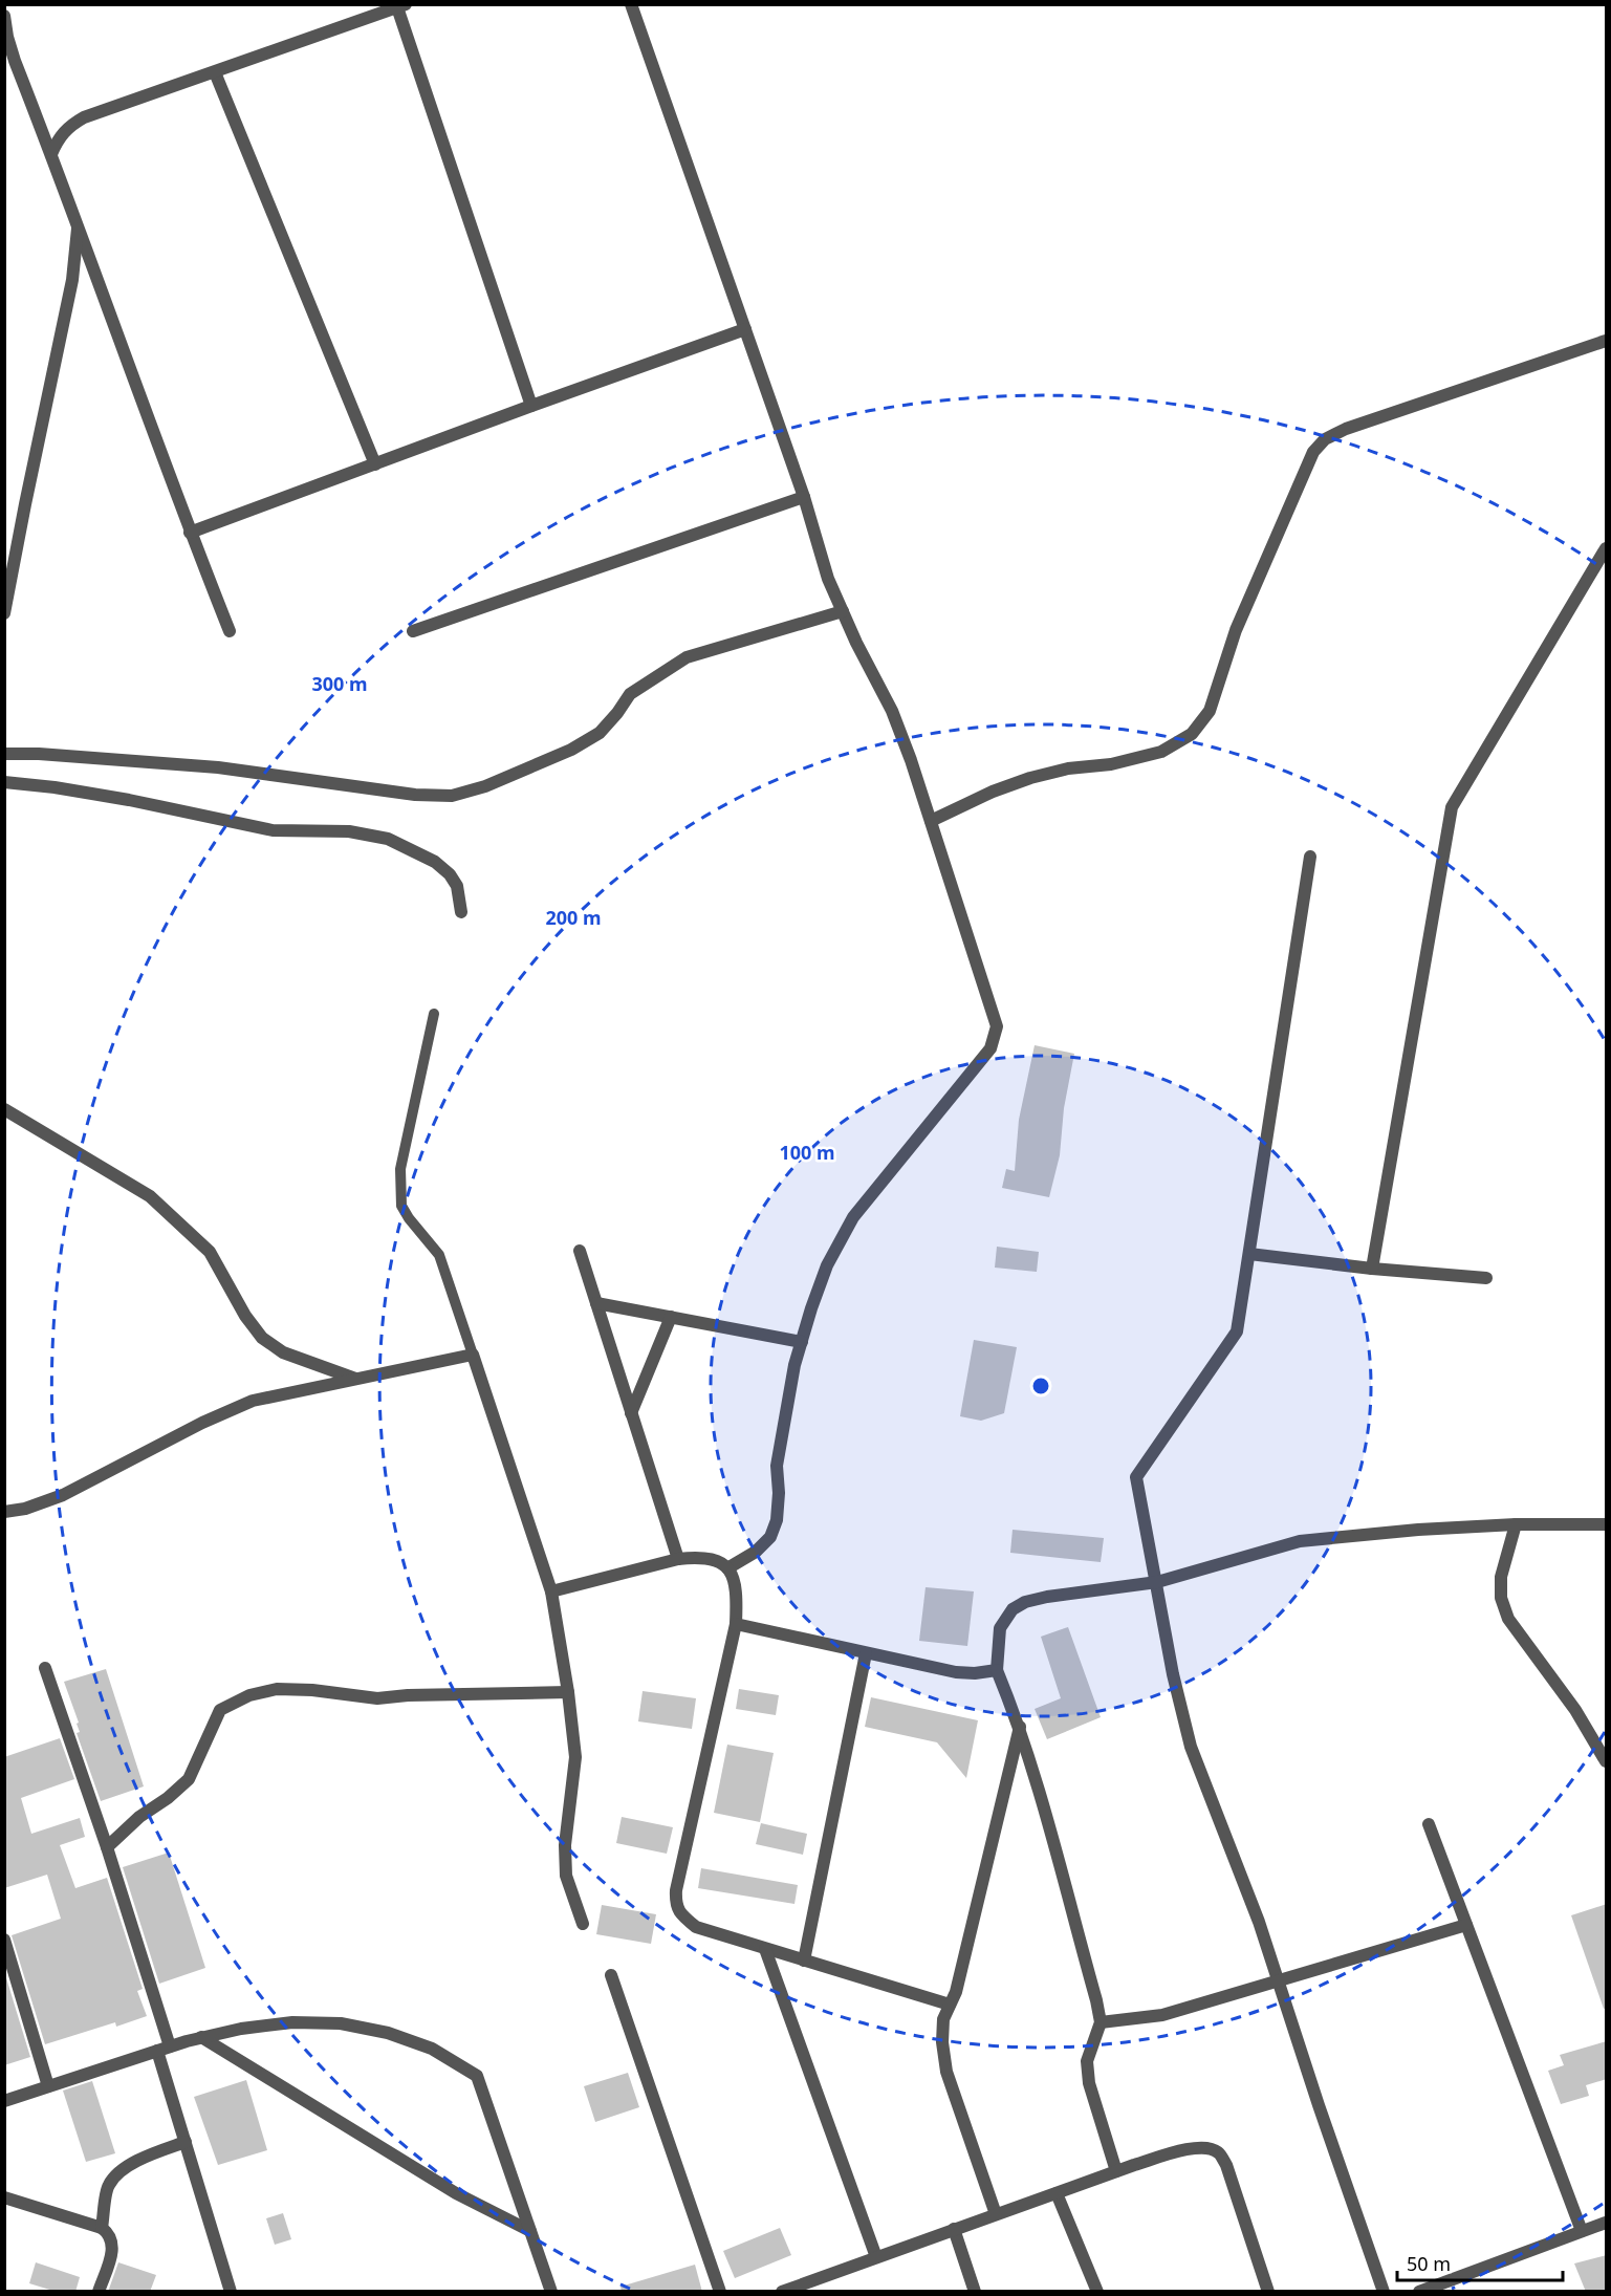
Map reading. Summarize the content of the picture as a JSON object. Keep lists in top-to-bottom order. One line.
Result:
{"scale_bar":"50 m","rings":["300 m","200 m","100 m"]}
